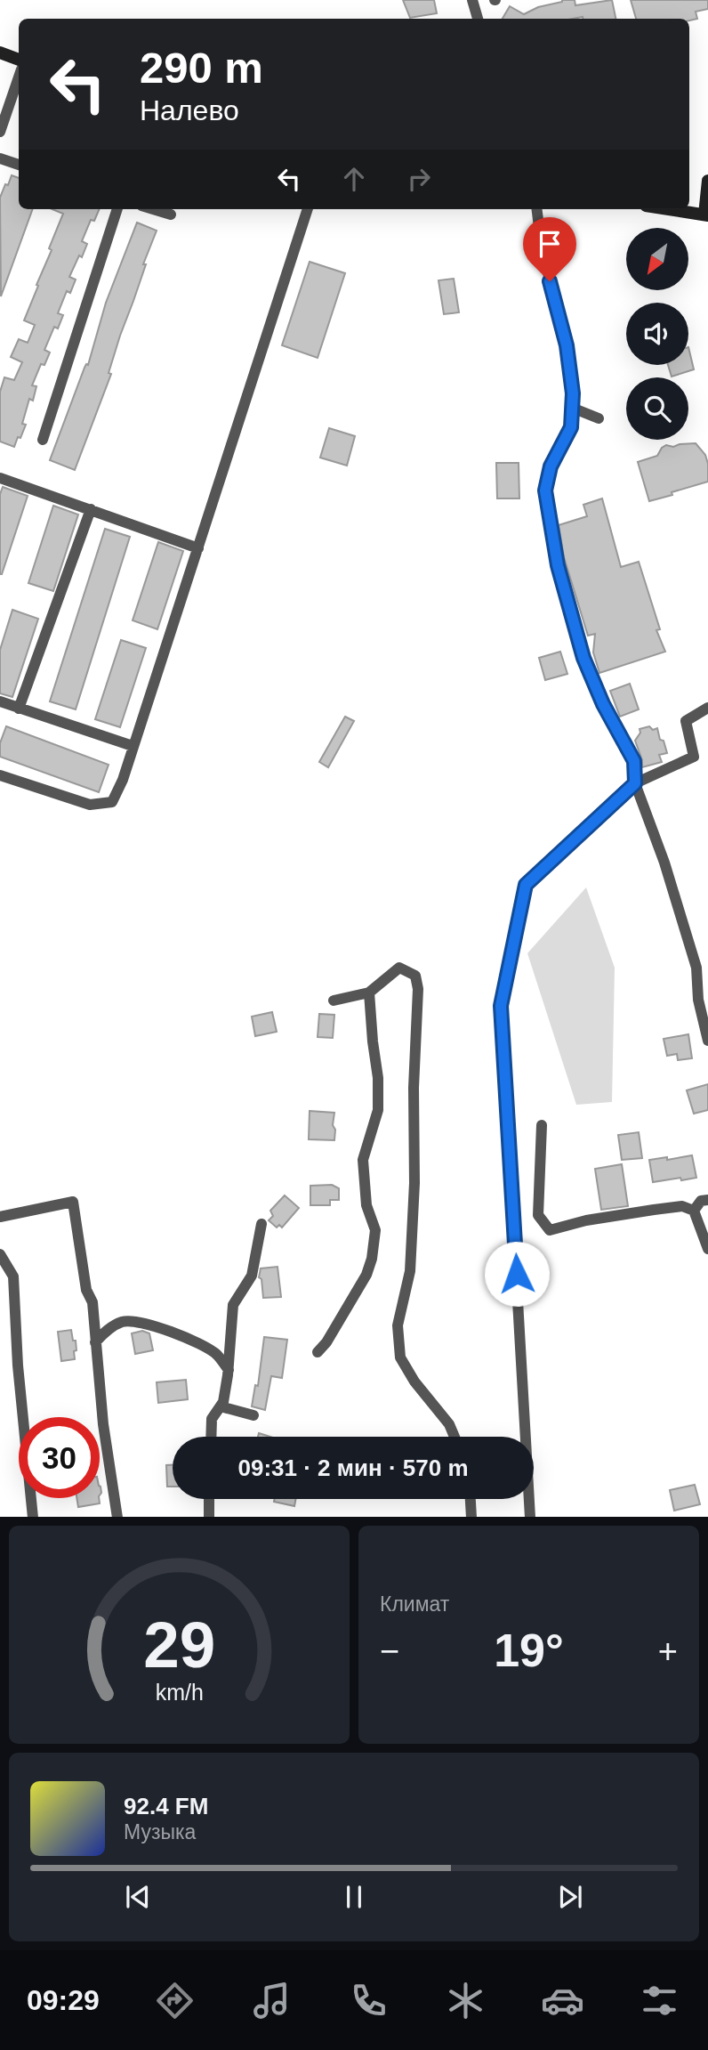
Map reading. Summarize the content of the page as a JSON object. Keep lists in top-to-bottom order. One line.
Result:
{"north":"bottom left","page":{"turn":["290 m","Налево"],"limit":"30","trip":"09:31 · 2 мин · 570 m","tile":"Климат","heat":["−","19°","+"],"song":["92.4 FM","Музыка"],"tabs":"09:29","gauge":["29","km/h"]}}
